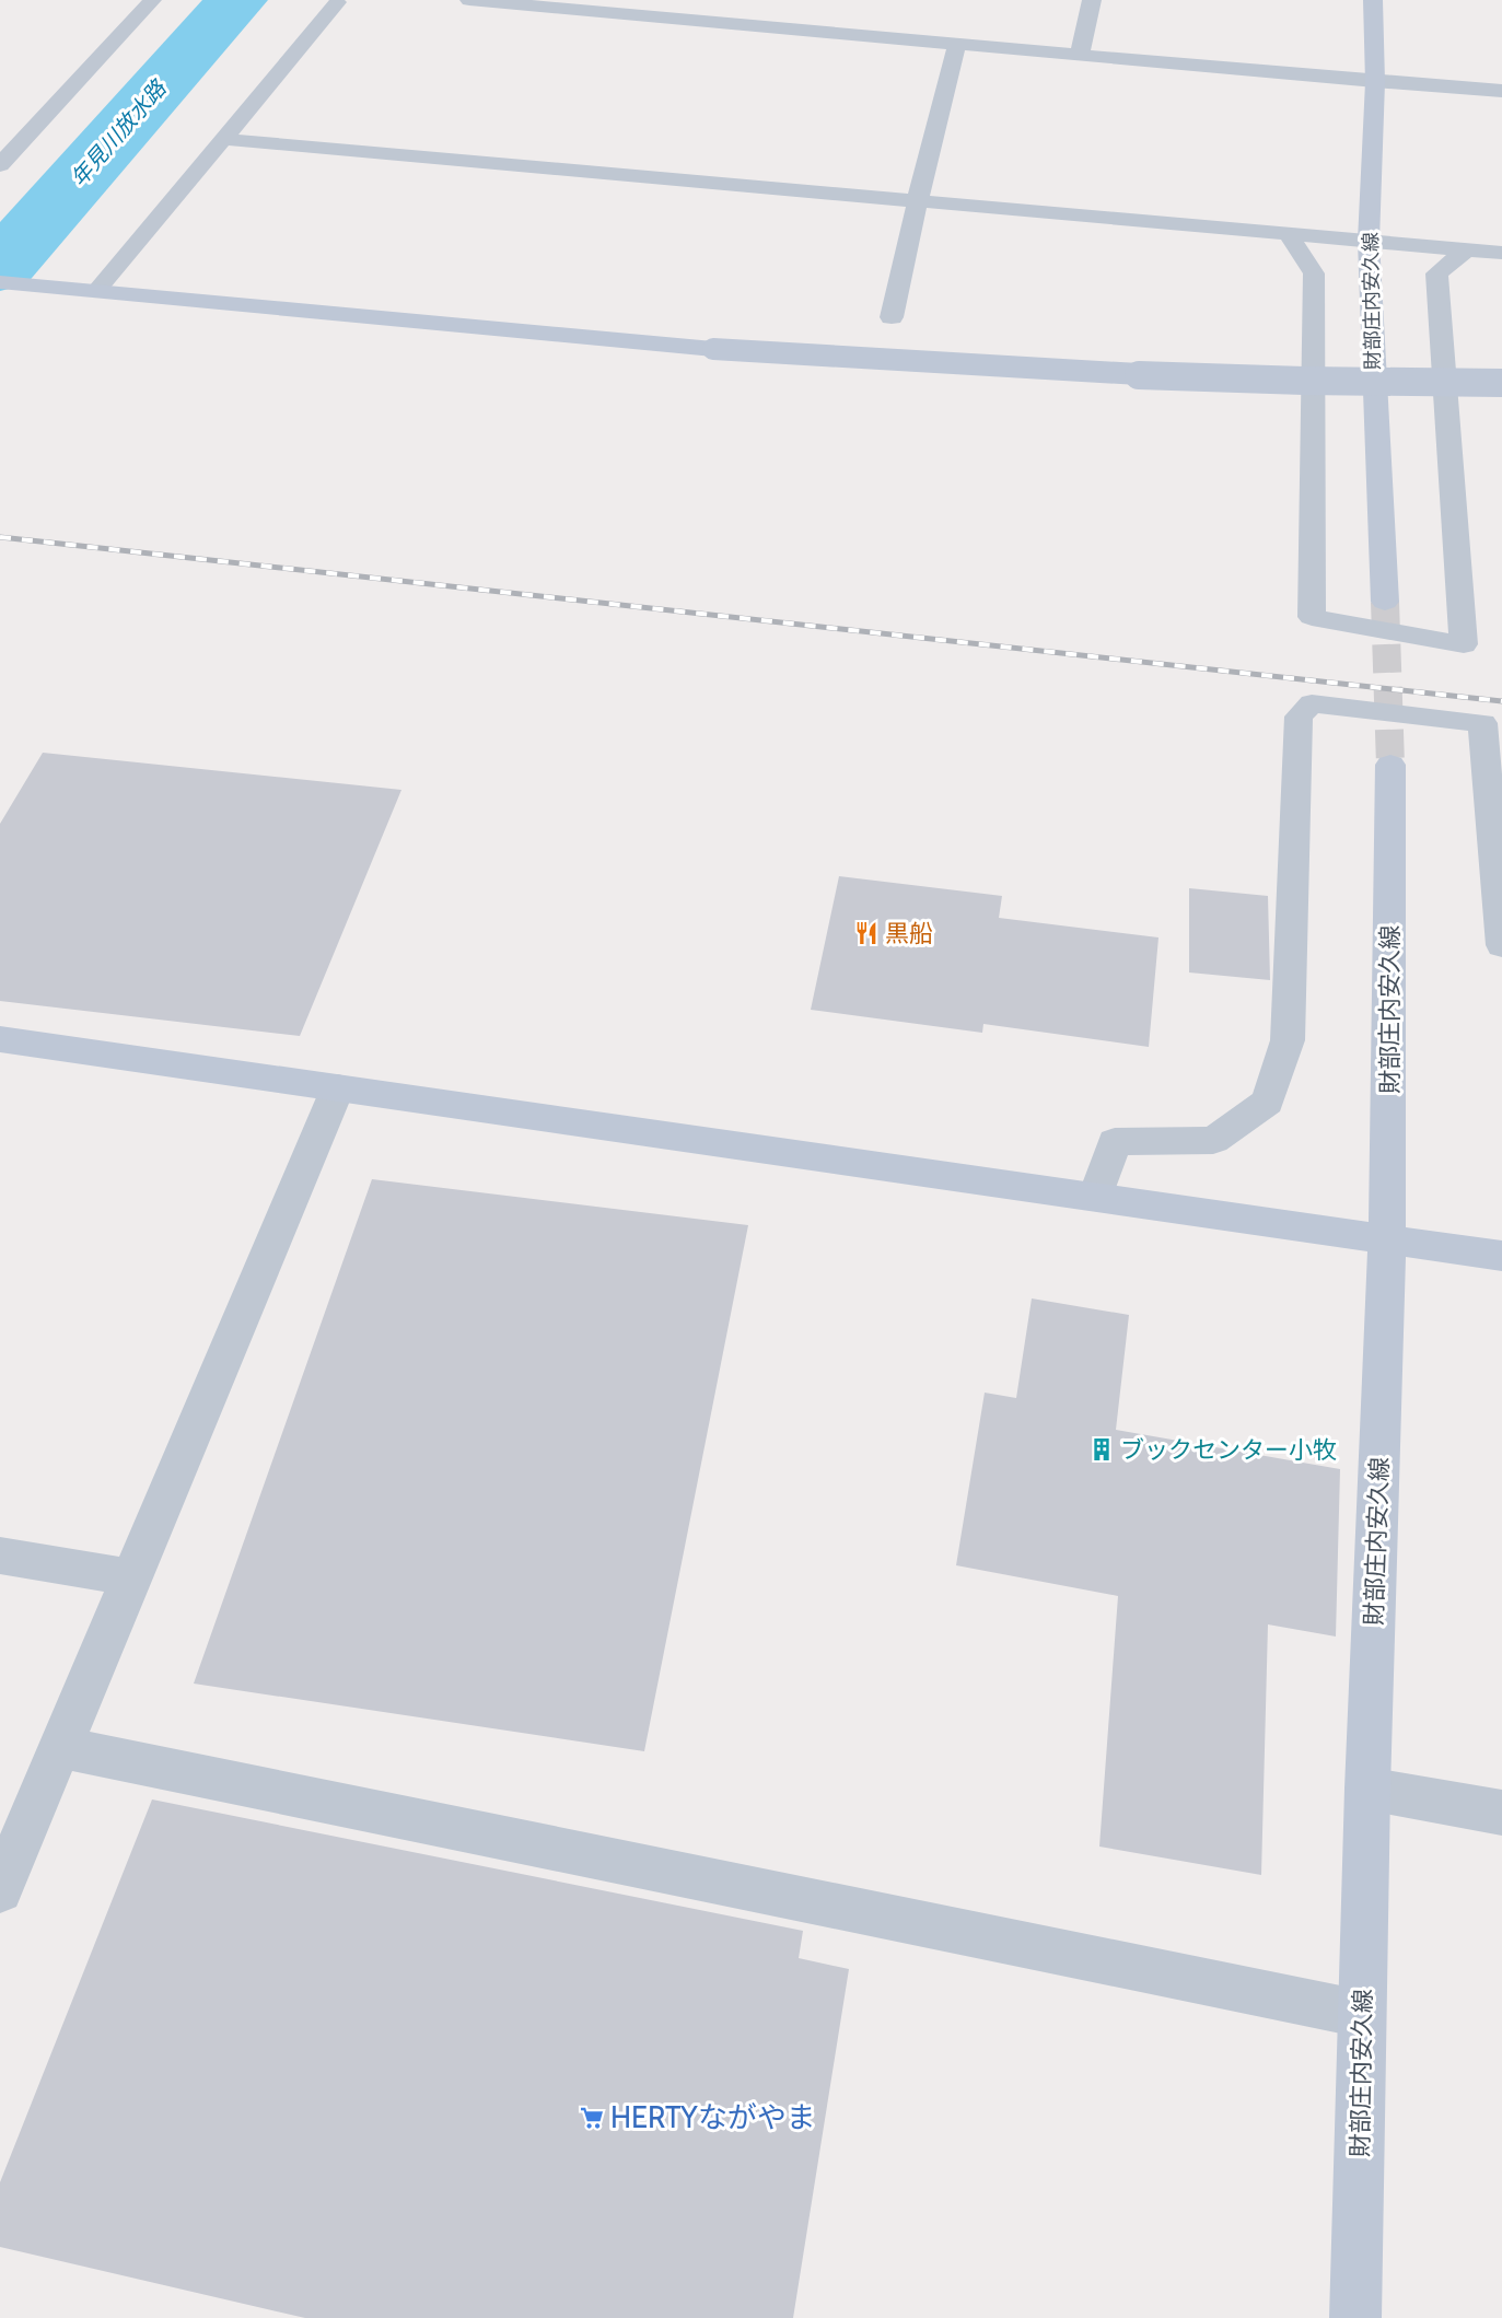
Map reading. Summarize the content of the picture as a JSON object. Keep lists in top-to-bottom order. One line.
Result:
{"streets":{"street":["財部庄内安久線"]},"water":["年見川放水路"],"places":{"restaurant":["黒船"],"building":["ブックセンター小牧"],"supermarket":["HERTYながやま"]}}
